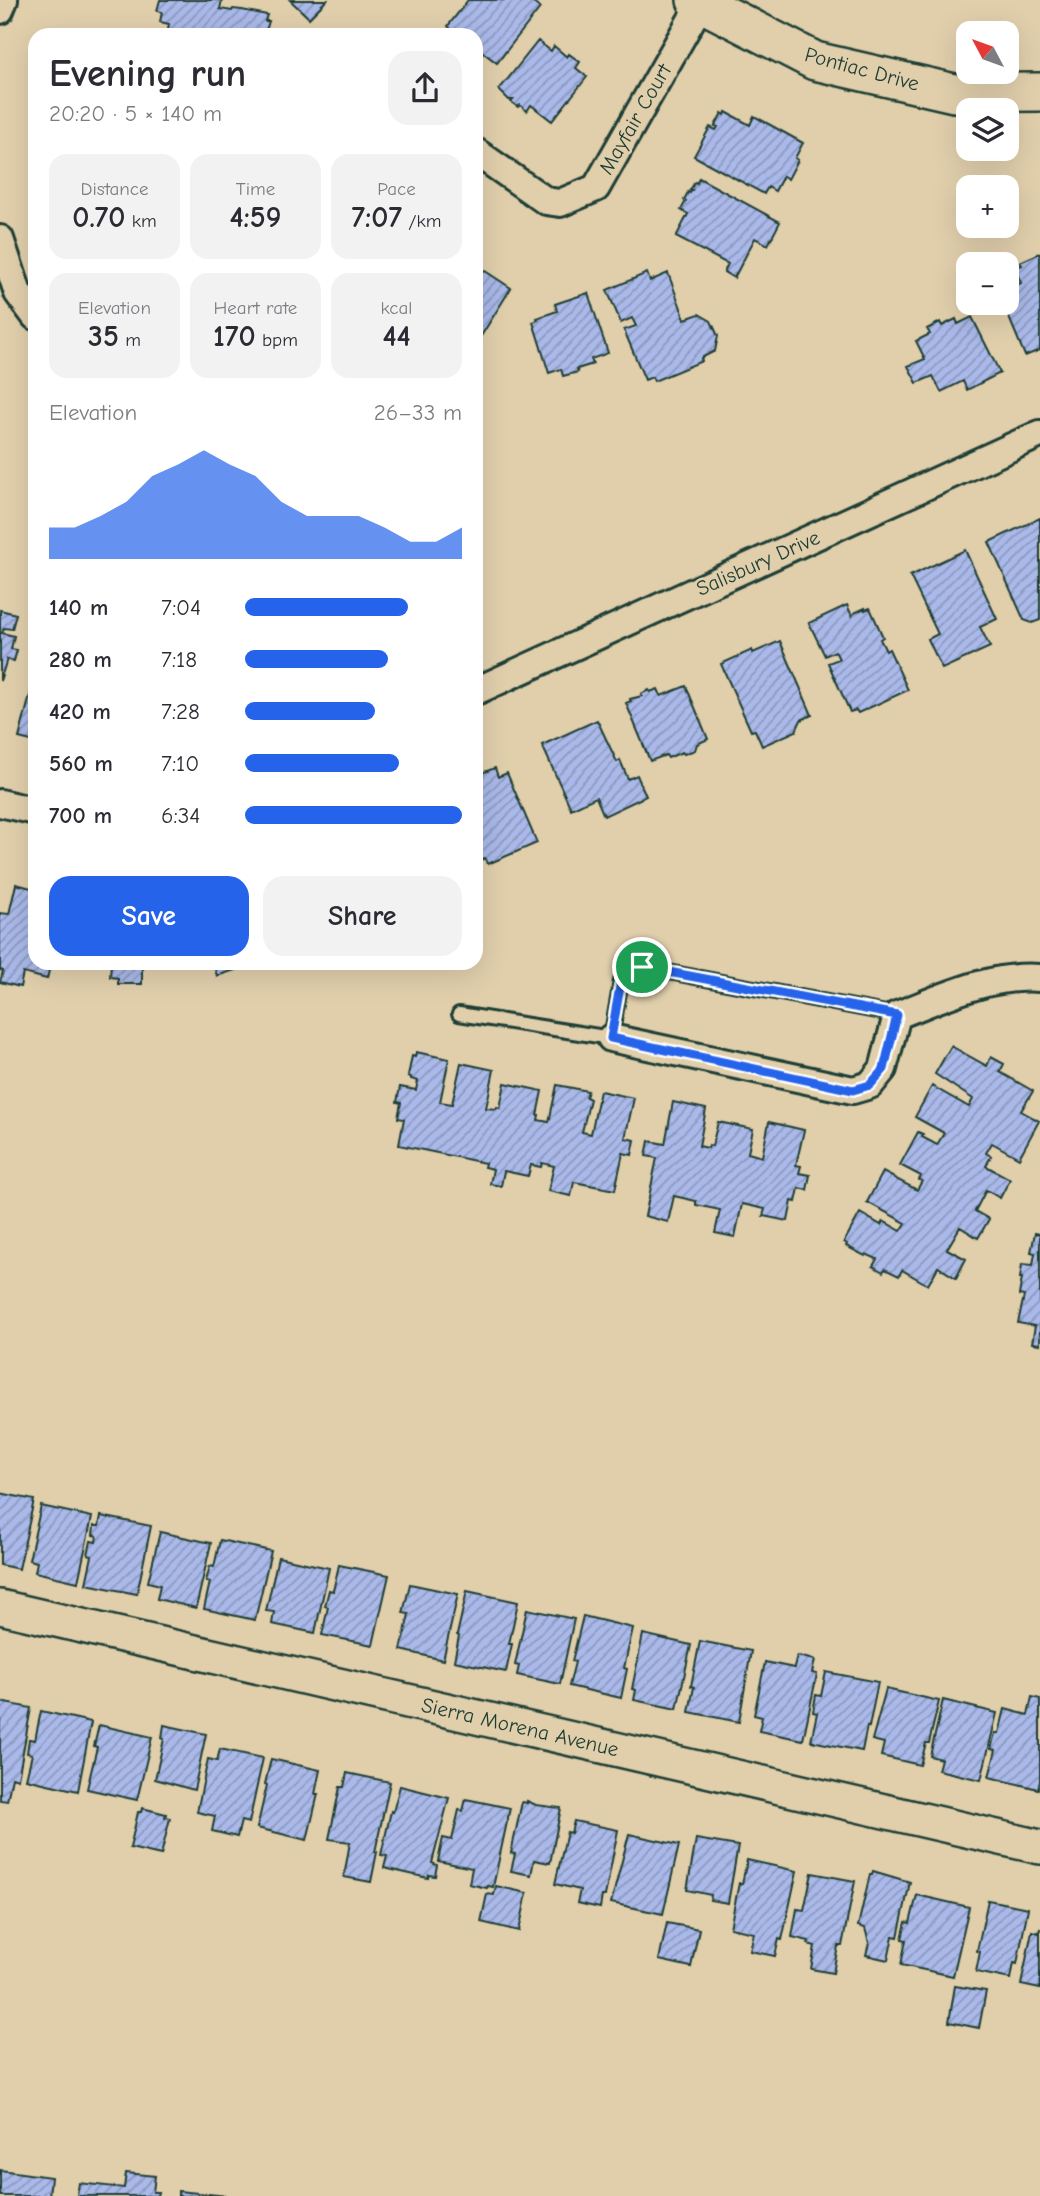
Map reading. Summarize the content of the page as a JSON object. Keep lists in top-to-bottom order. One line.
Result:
{"streets":{"main road":["Pontiac Drive"],"street":["Mayfair Court","Salisbury Drive","Sierra Morena Avenue"]},"crossings":[["Pontiac Drive","Mayfair Court"]],"north":"top left","page":{"map_buttons":["+","−"],"heading":["Evening run","20:20 · 5 × 140 m"],"stats":[["Distance","0.70 km"],["Time","4:59"],["Pace","7:07 /km"],["Elevation","35 m"],["Heart rate","170 bpm"],["kcal","44"]],"chart":["Elevation","26–33 m"],"list":[{"name":"140 m","note":"7:04"},{"name":"280 m","note":"7:18"},{"name":"420 m","note":"7:28"},{"name":"560 m","note":"7:10"},{"name":"700 m","note":"6:34"}],"buttons":["Save","Share"]}}
